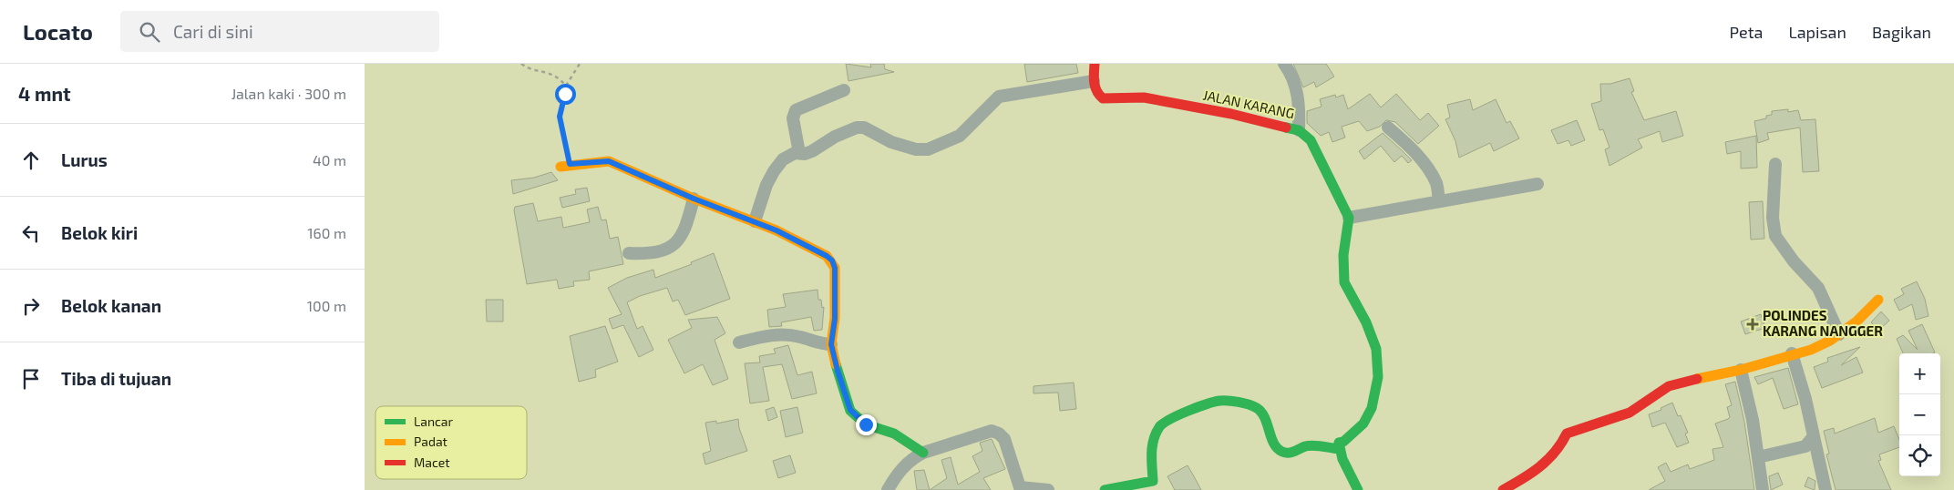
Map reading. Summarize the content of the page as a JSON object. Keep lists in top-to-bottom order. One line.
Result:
{"streets":{"street":["JALAN KARANG"]},"places":{"health":["POLINDES KARANG NANGGER"]},"legend":["Lancar","Padat","Macet"],"page":{"header":"Locato","search":"Cari di sini","nav":["Peta","Lapisan","Bagikan"],"heading":["4 mnt","Jalan kaki · 300 m"],"list":[["Lurus","40 m"],["Belok kiri","160 m"],["Belok kanan","100 m"],"Tiba di tujuan"],"map_buttons":["+","−"]}}
